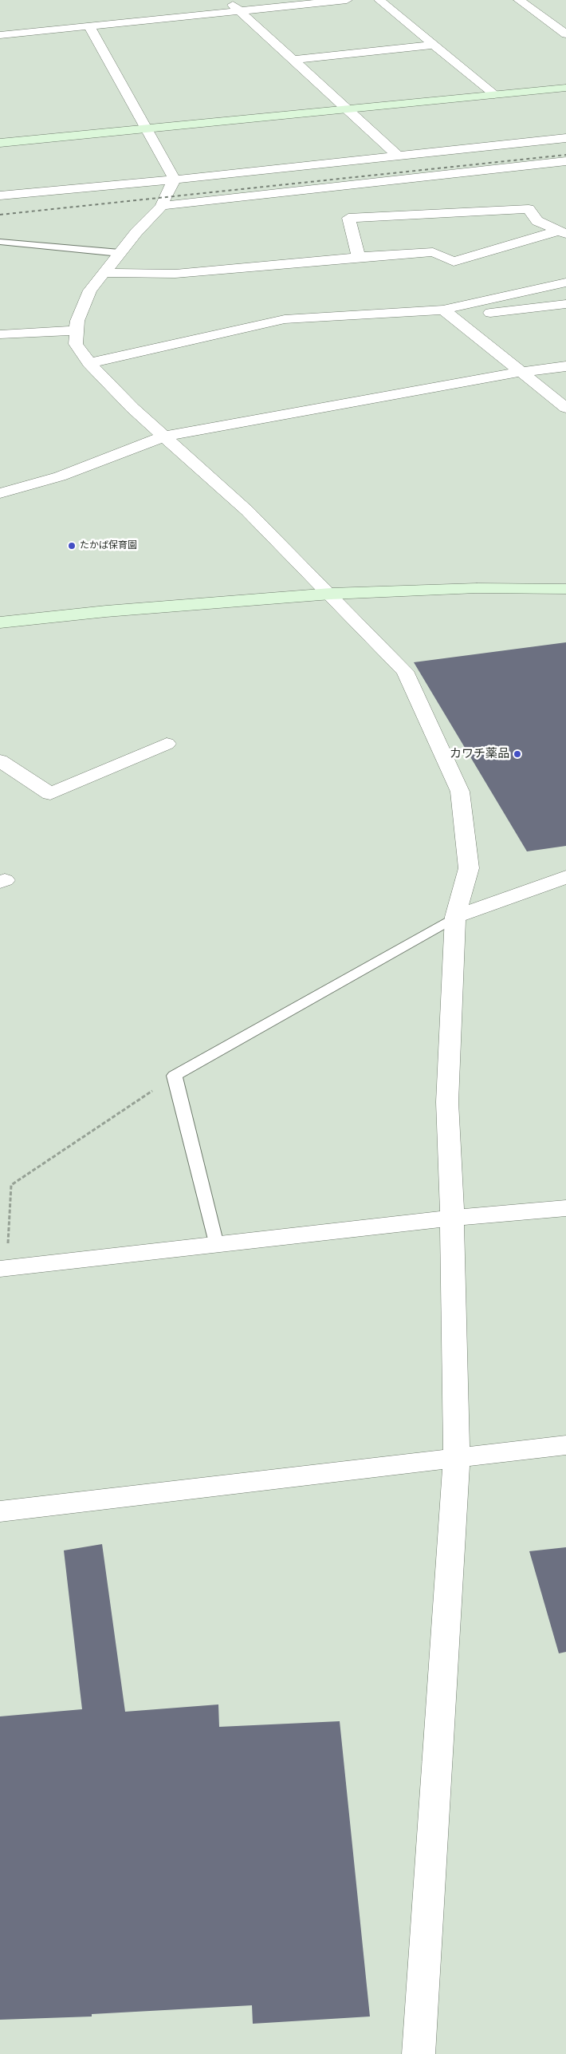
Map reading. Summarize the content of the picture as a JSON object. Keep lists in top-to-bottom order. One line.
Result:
{"places":["たかば保育園","カワチ薬品"]}
